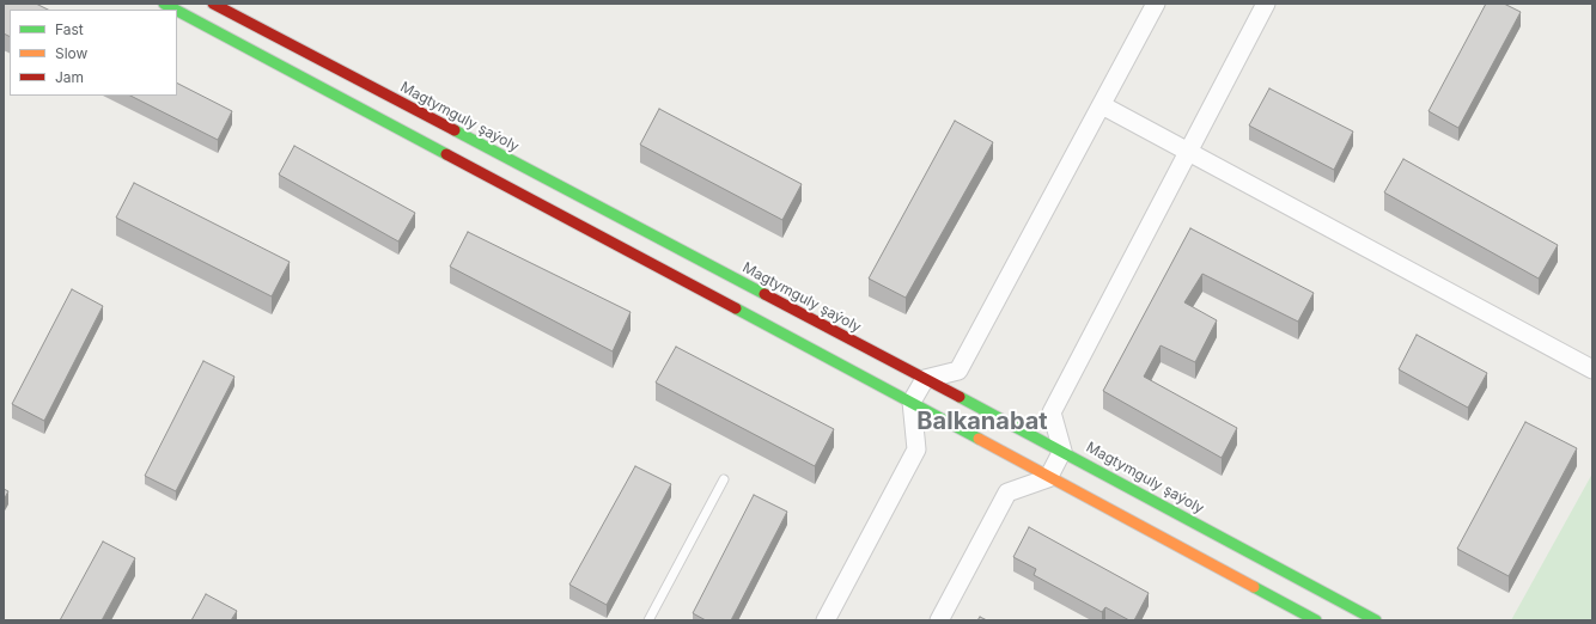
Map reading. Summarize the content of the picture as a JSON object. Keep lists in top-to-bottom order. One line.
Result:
{"streets":{"street":["Magtymguly şaýoly"]},"districts":["Balkanabat"],"legend":["Fast","Slow","Jam"]}
